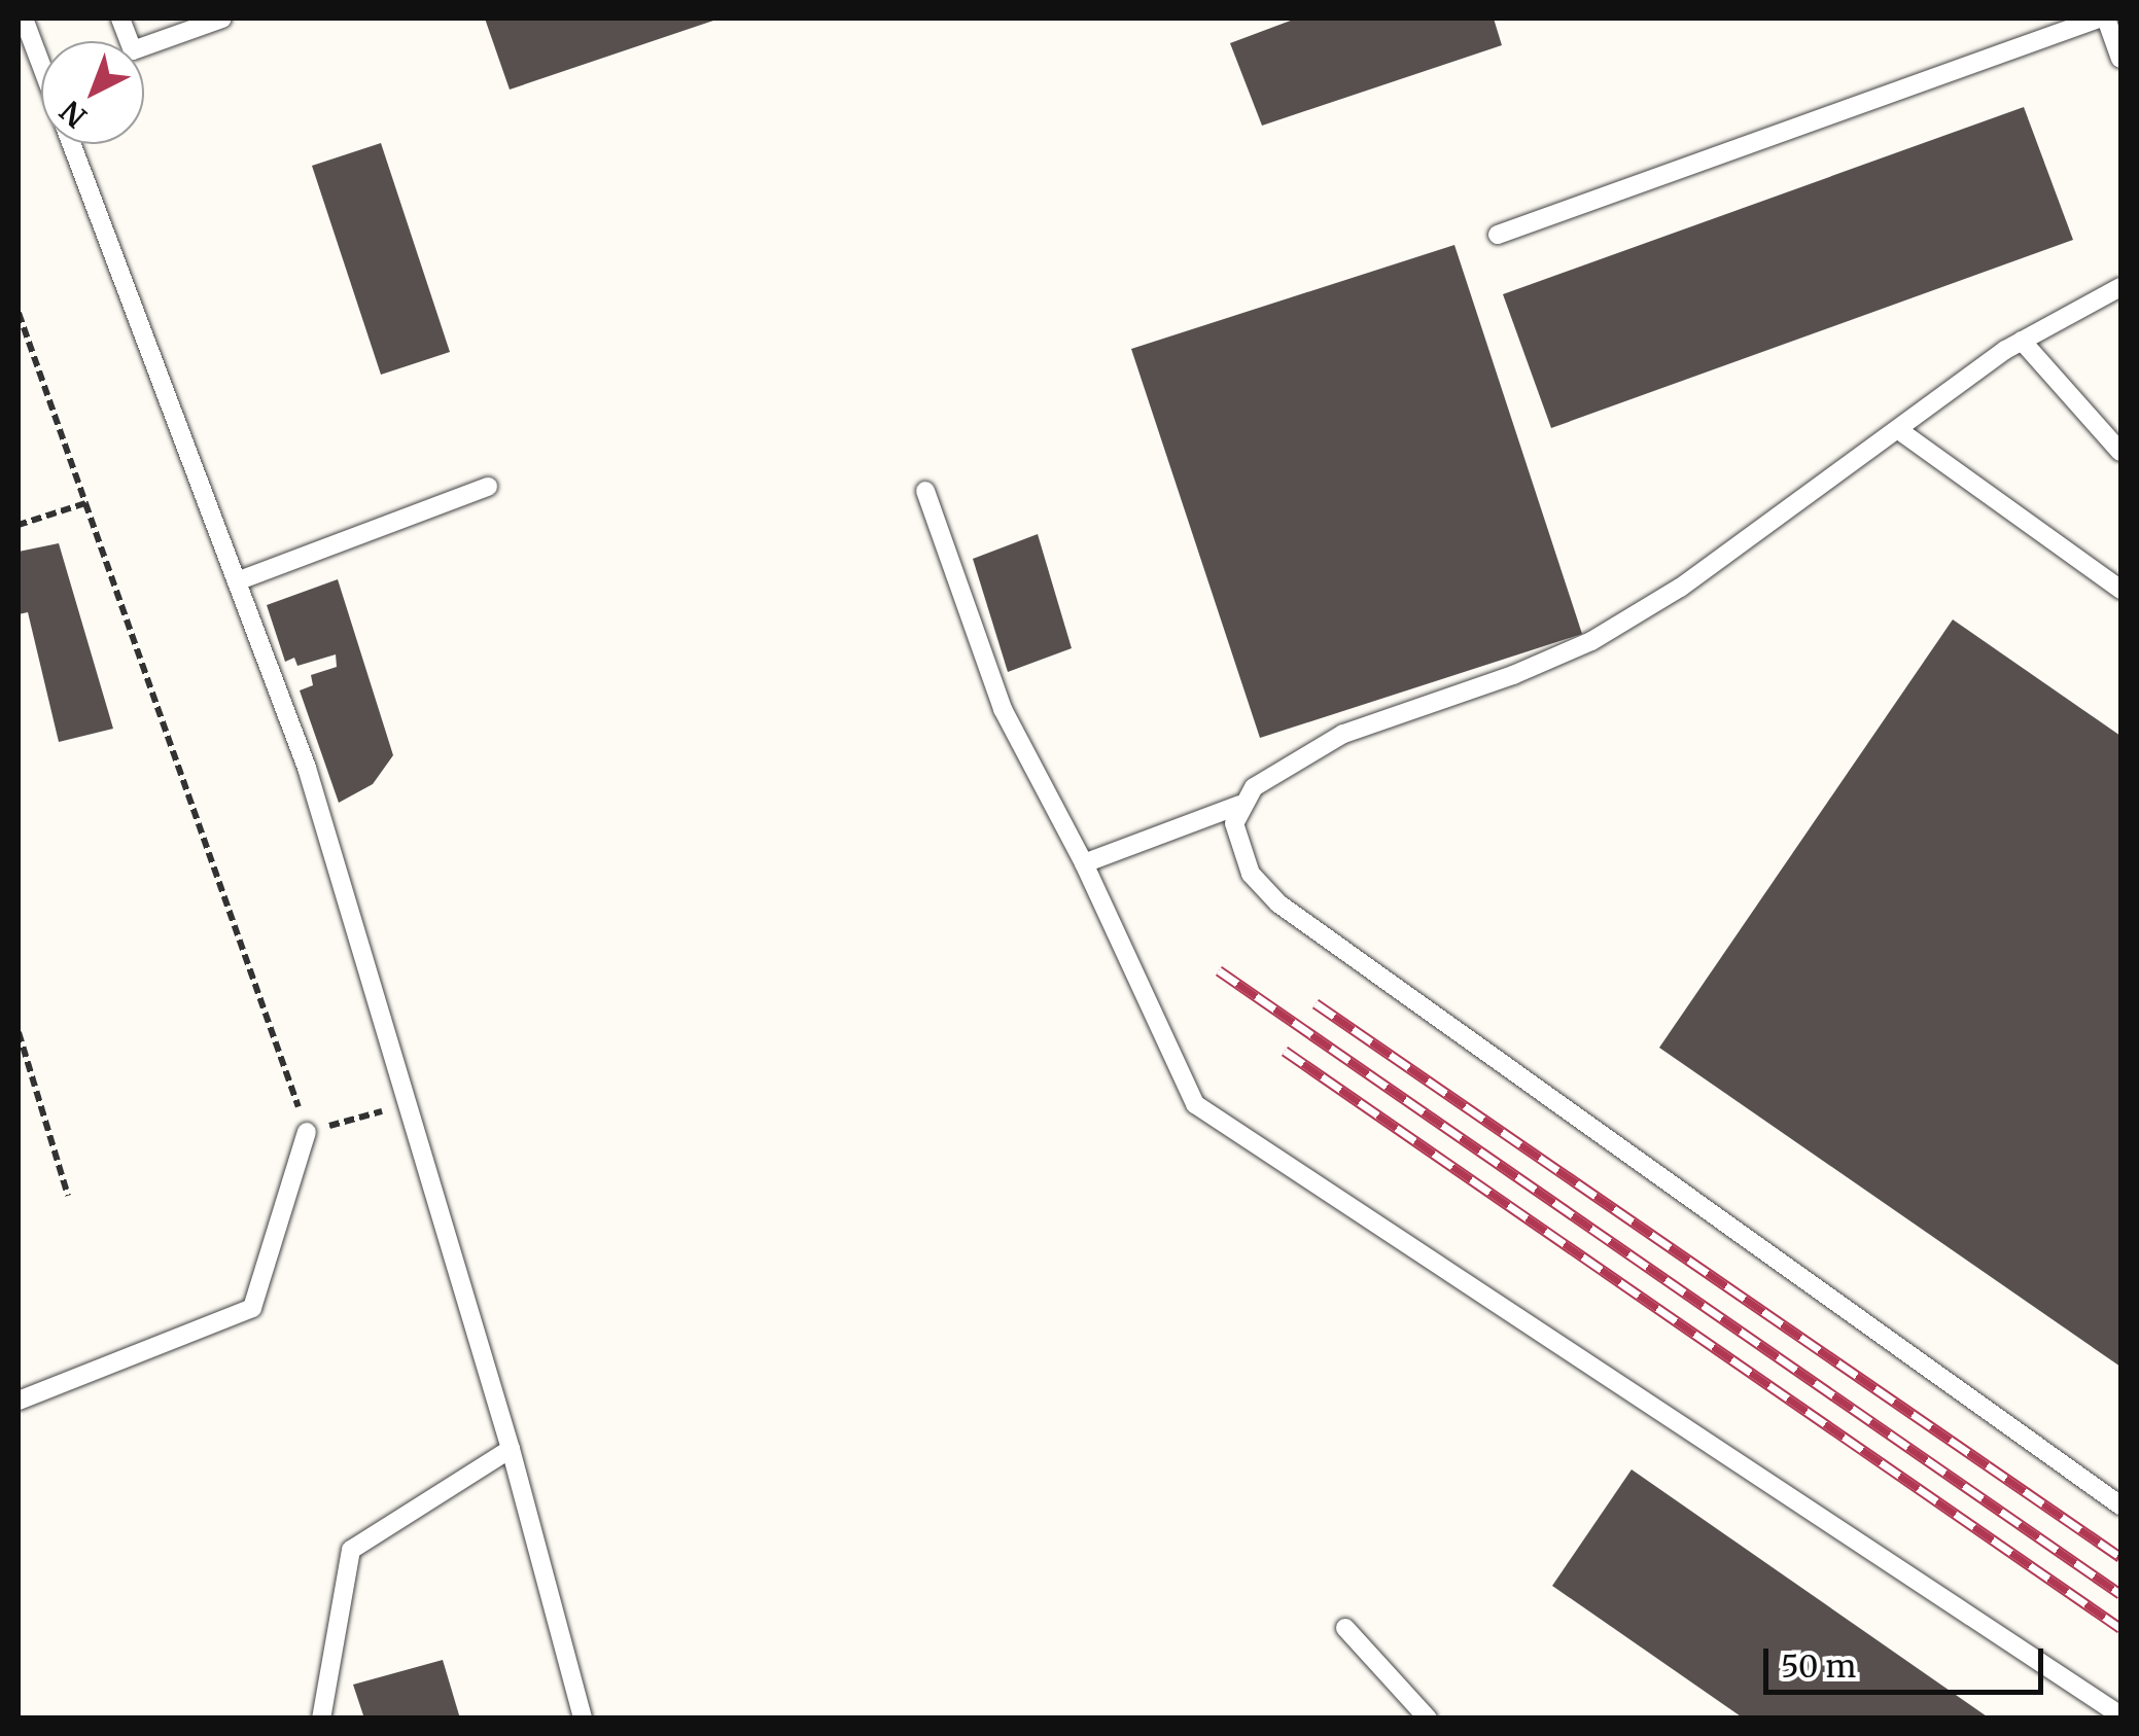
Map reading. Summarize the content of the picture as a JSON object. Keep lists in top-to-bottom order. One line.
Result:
{"scale_bar":"50 m","north":"bottom left"}
